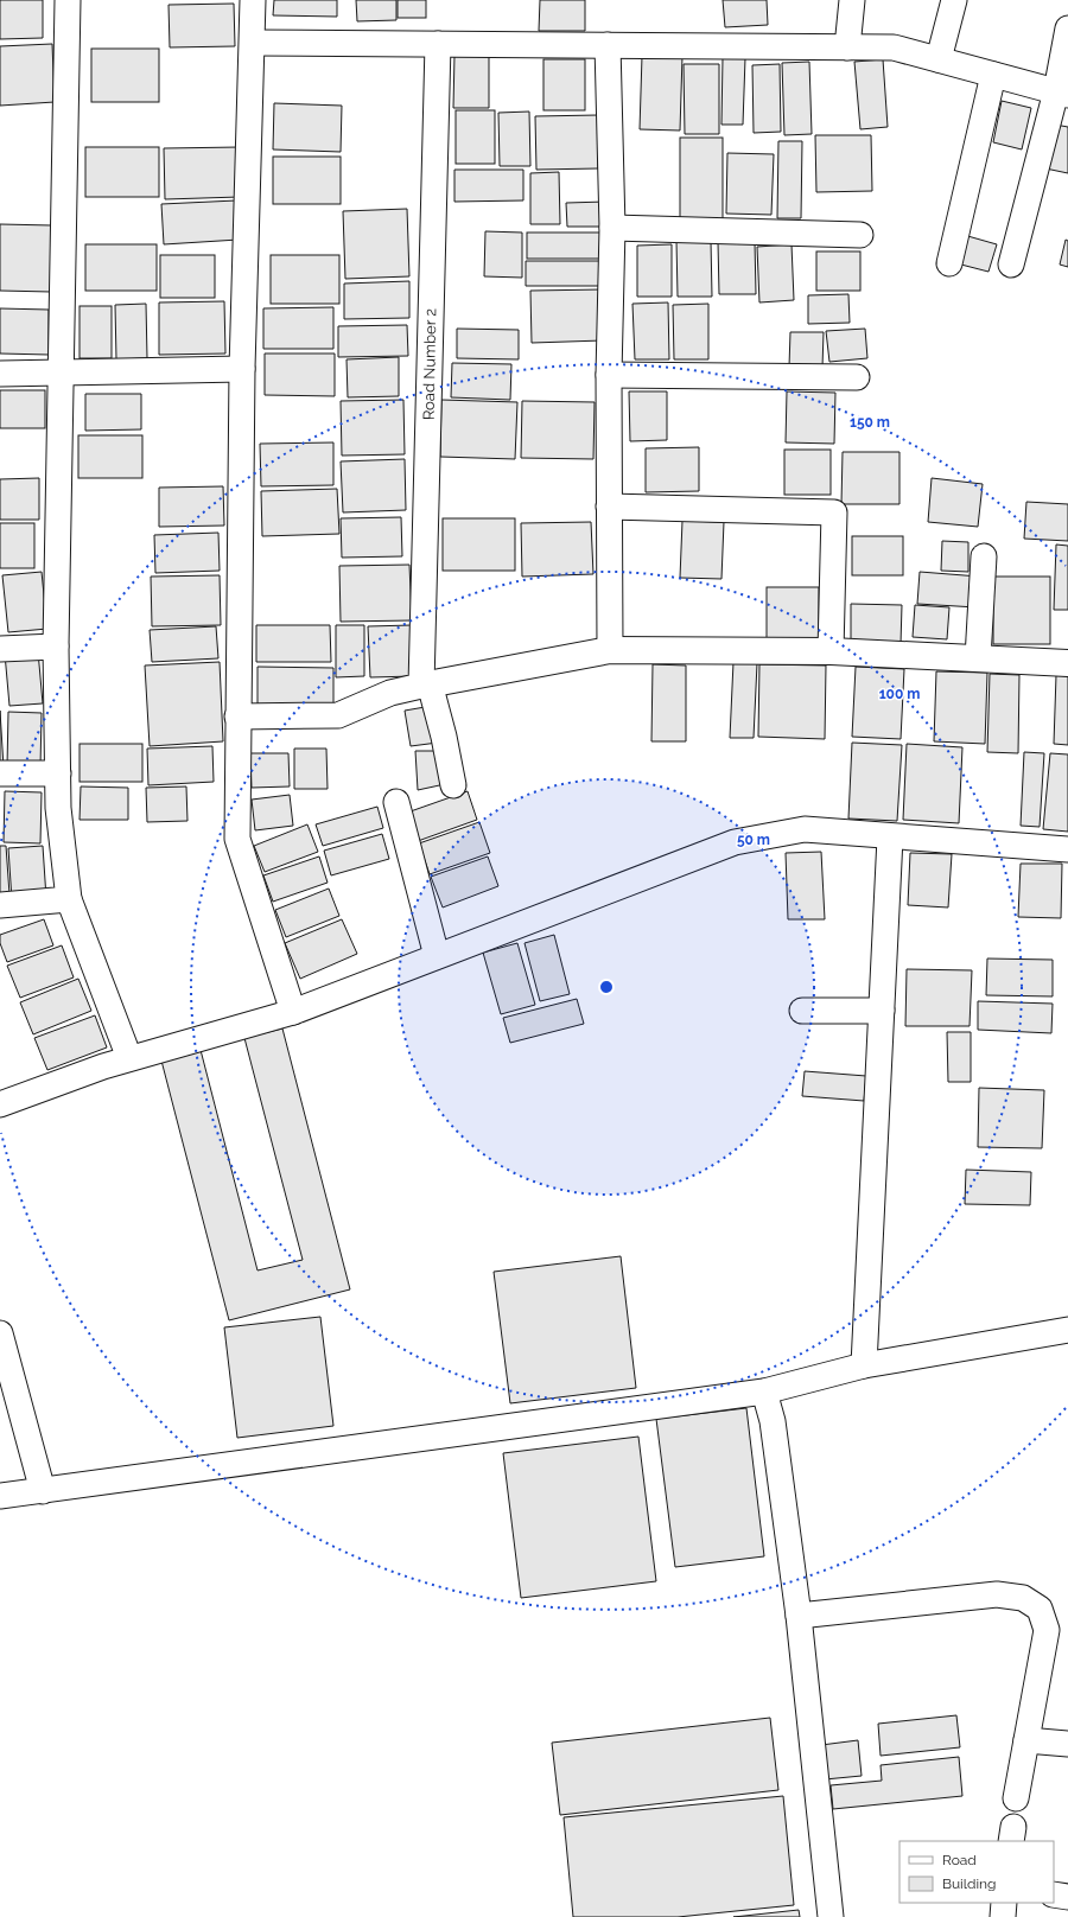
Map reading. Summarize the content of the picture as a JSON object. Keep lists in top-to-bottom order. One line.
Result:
{"streets":{"street":["Road Number 2"]},"legend":["Road","Building"],"rings":["150 m","100 m","50 m"]}
